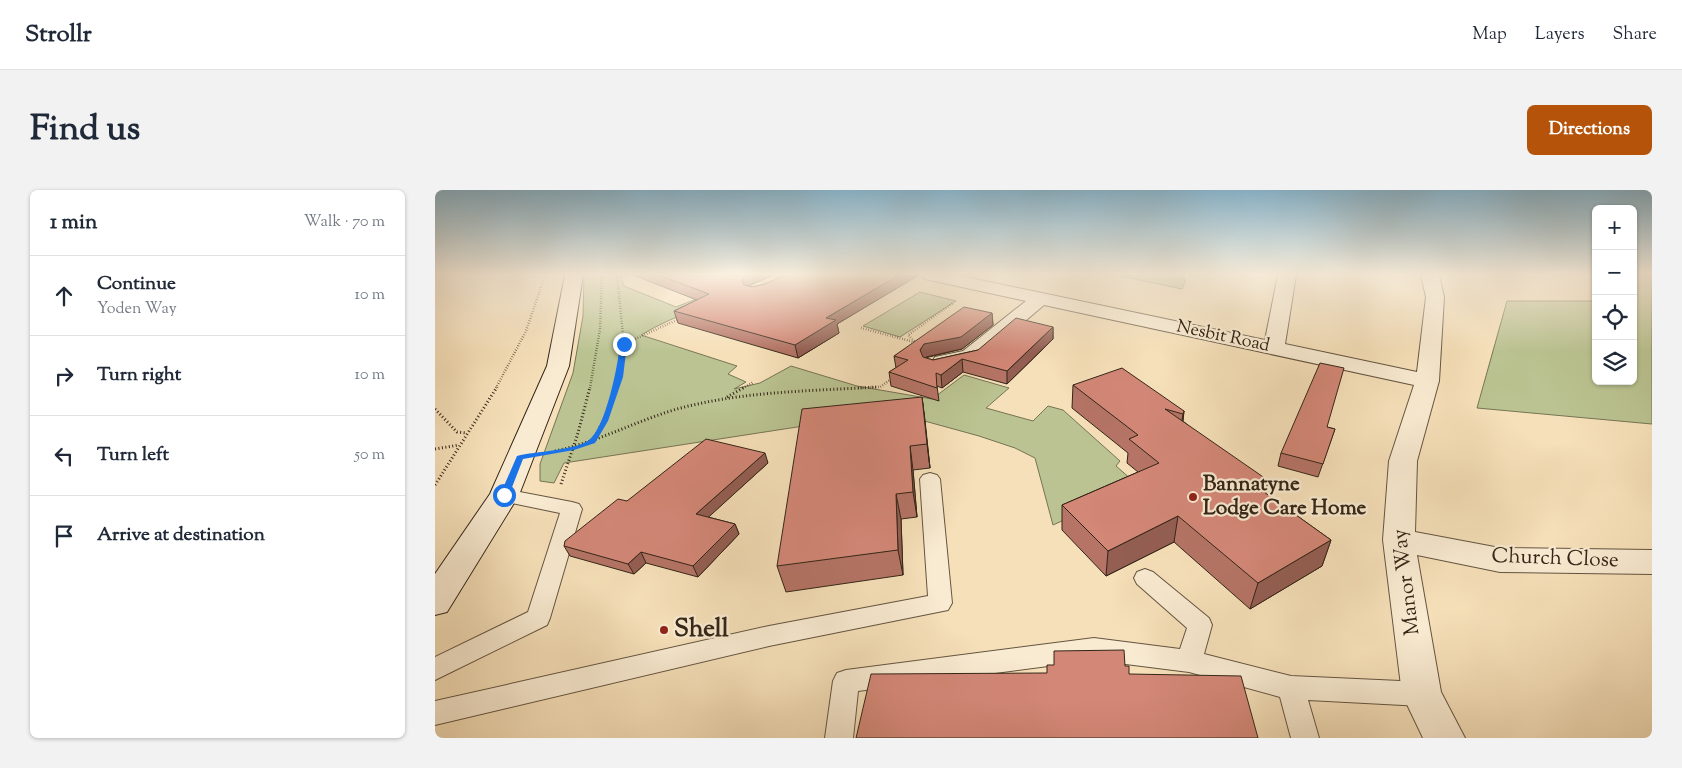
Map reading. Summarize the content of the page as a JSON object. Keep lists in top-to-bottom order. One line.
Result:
{"streets":{"street":["Nesbit Road","Church Close","Manor Way"]},"crossings":[["Nesbit Road","Manor Way"],["Church Close","Manor Way"]],"places":["Bannatyne Lodge Care Home","Shell"],"page":{"header":"Strollr","nav":["Map","Layers","Share"],"title":"Find us","buttons":"Directions","heading":["1 min","Walk · 70 m"],"map_buttons":["+","−"],"list":[["Continue","Yoden Way","10 m"],["Turn right","10 m"],["Turn left","50 m"],"Arrive at destination"]}}
